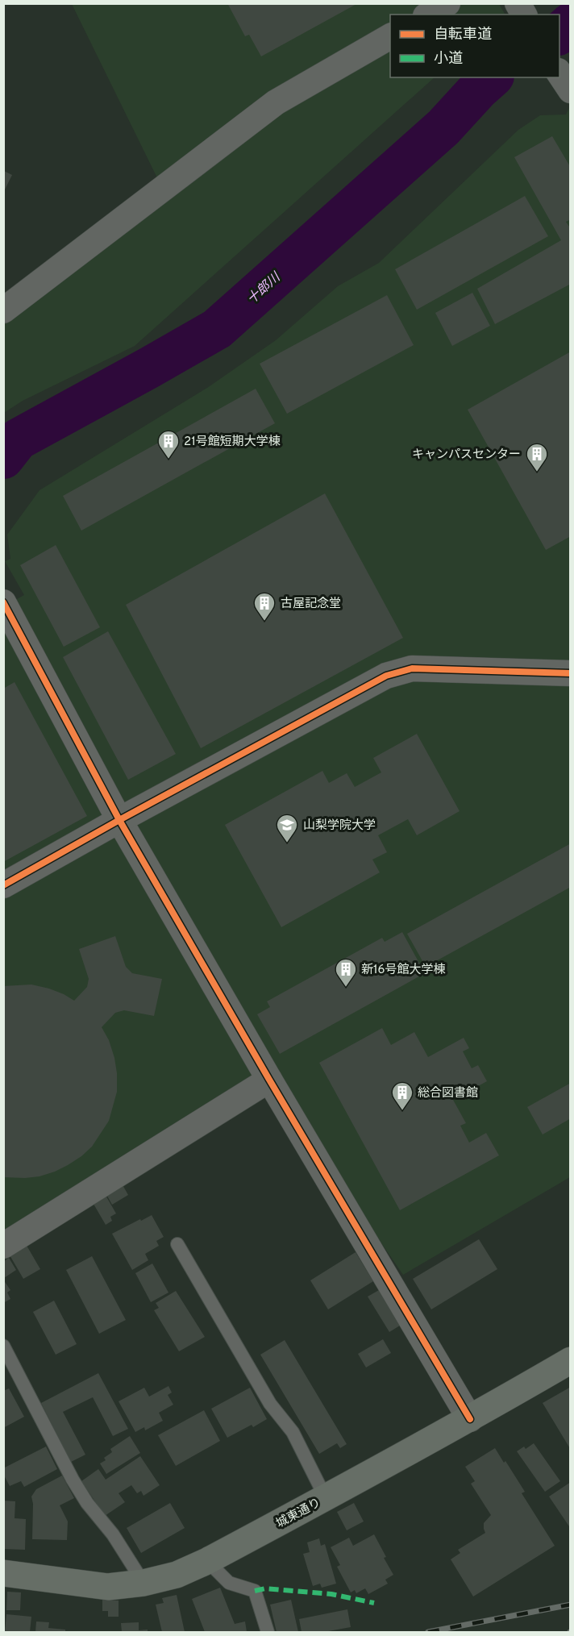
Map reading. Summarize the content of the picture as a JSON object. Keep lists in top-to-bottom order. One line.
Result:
{"streets":{"highway":["城東通り"]},"water":["十郎川"],"places":{"building":["21号館短期大学棟","キャンパスセンター","古屋記念堂","新16号館大学棟","総合図書館"],"school or university":["山梨学院大学"]},"legend":["自転車道","小道"]}
